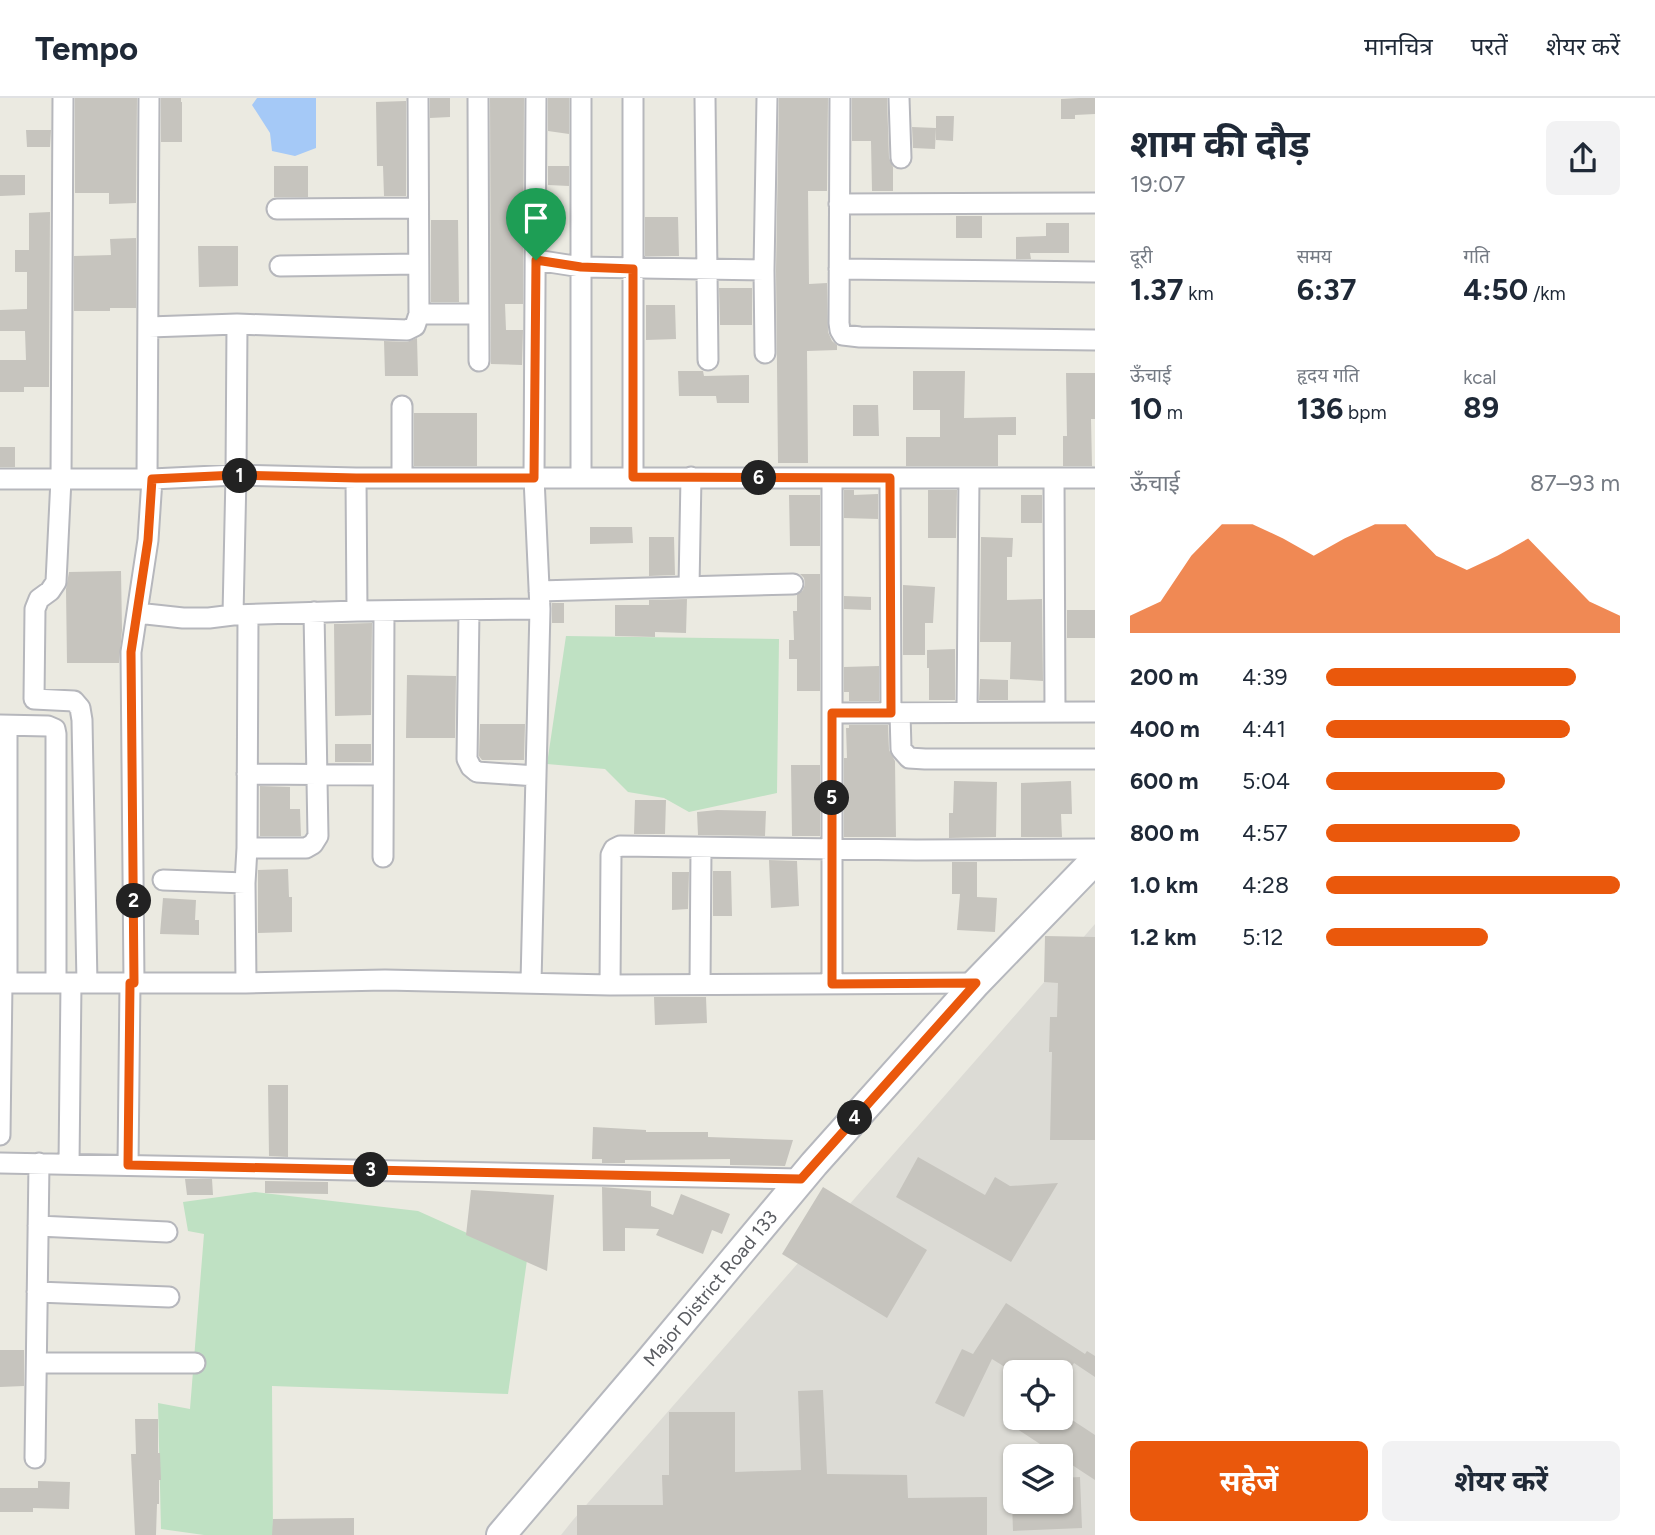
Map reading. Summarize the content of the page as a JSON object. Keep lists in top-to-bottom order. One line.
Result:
{"streets":{"main road":["Major District Road 133"]},"page":{"header":"Tempo","nav":["मानचित्र","परतें","शेयर करें"],"heading":["शाम की दौड़","19:07"],"stats":[["दूरी","1.37 km"],["समय","6:37"],["गति","4:50 /km"],["ऊँचाई","10 m"],["हृदय गति","136 bpm"],["kcal","89"]],"chart":["ऊँचाई","87–93 m"],"pins":["1","6","5","2","4","3"],"list":[{"name":"200 m","note":"4:39"},{"name":"400 m","note":"4:41"},{"name":"600 m","note":"5:04"},{"name":"800 m","note":"4:57"},{"name":"1.0 km","note":"4:28"},{"name":"1.2 km","note":"5:12"}],"buttons":["सहेजें","शेयर करें"]}}
